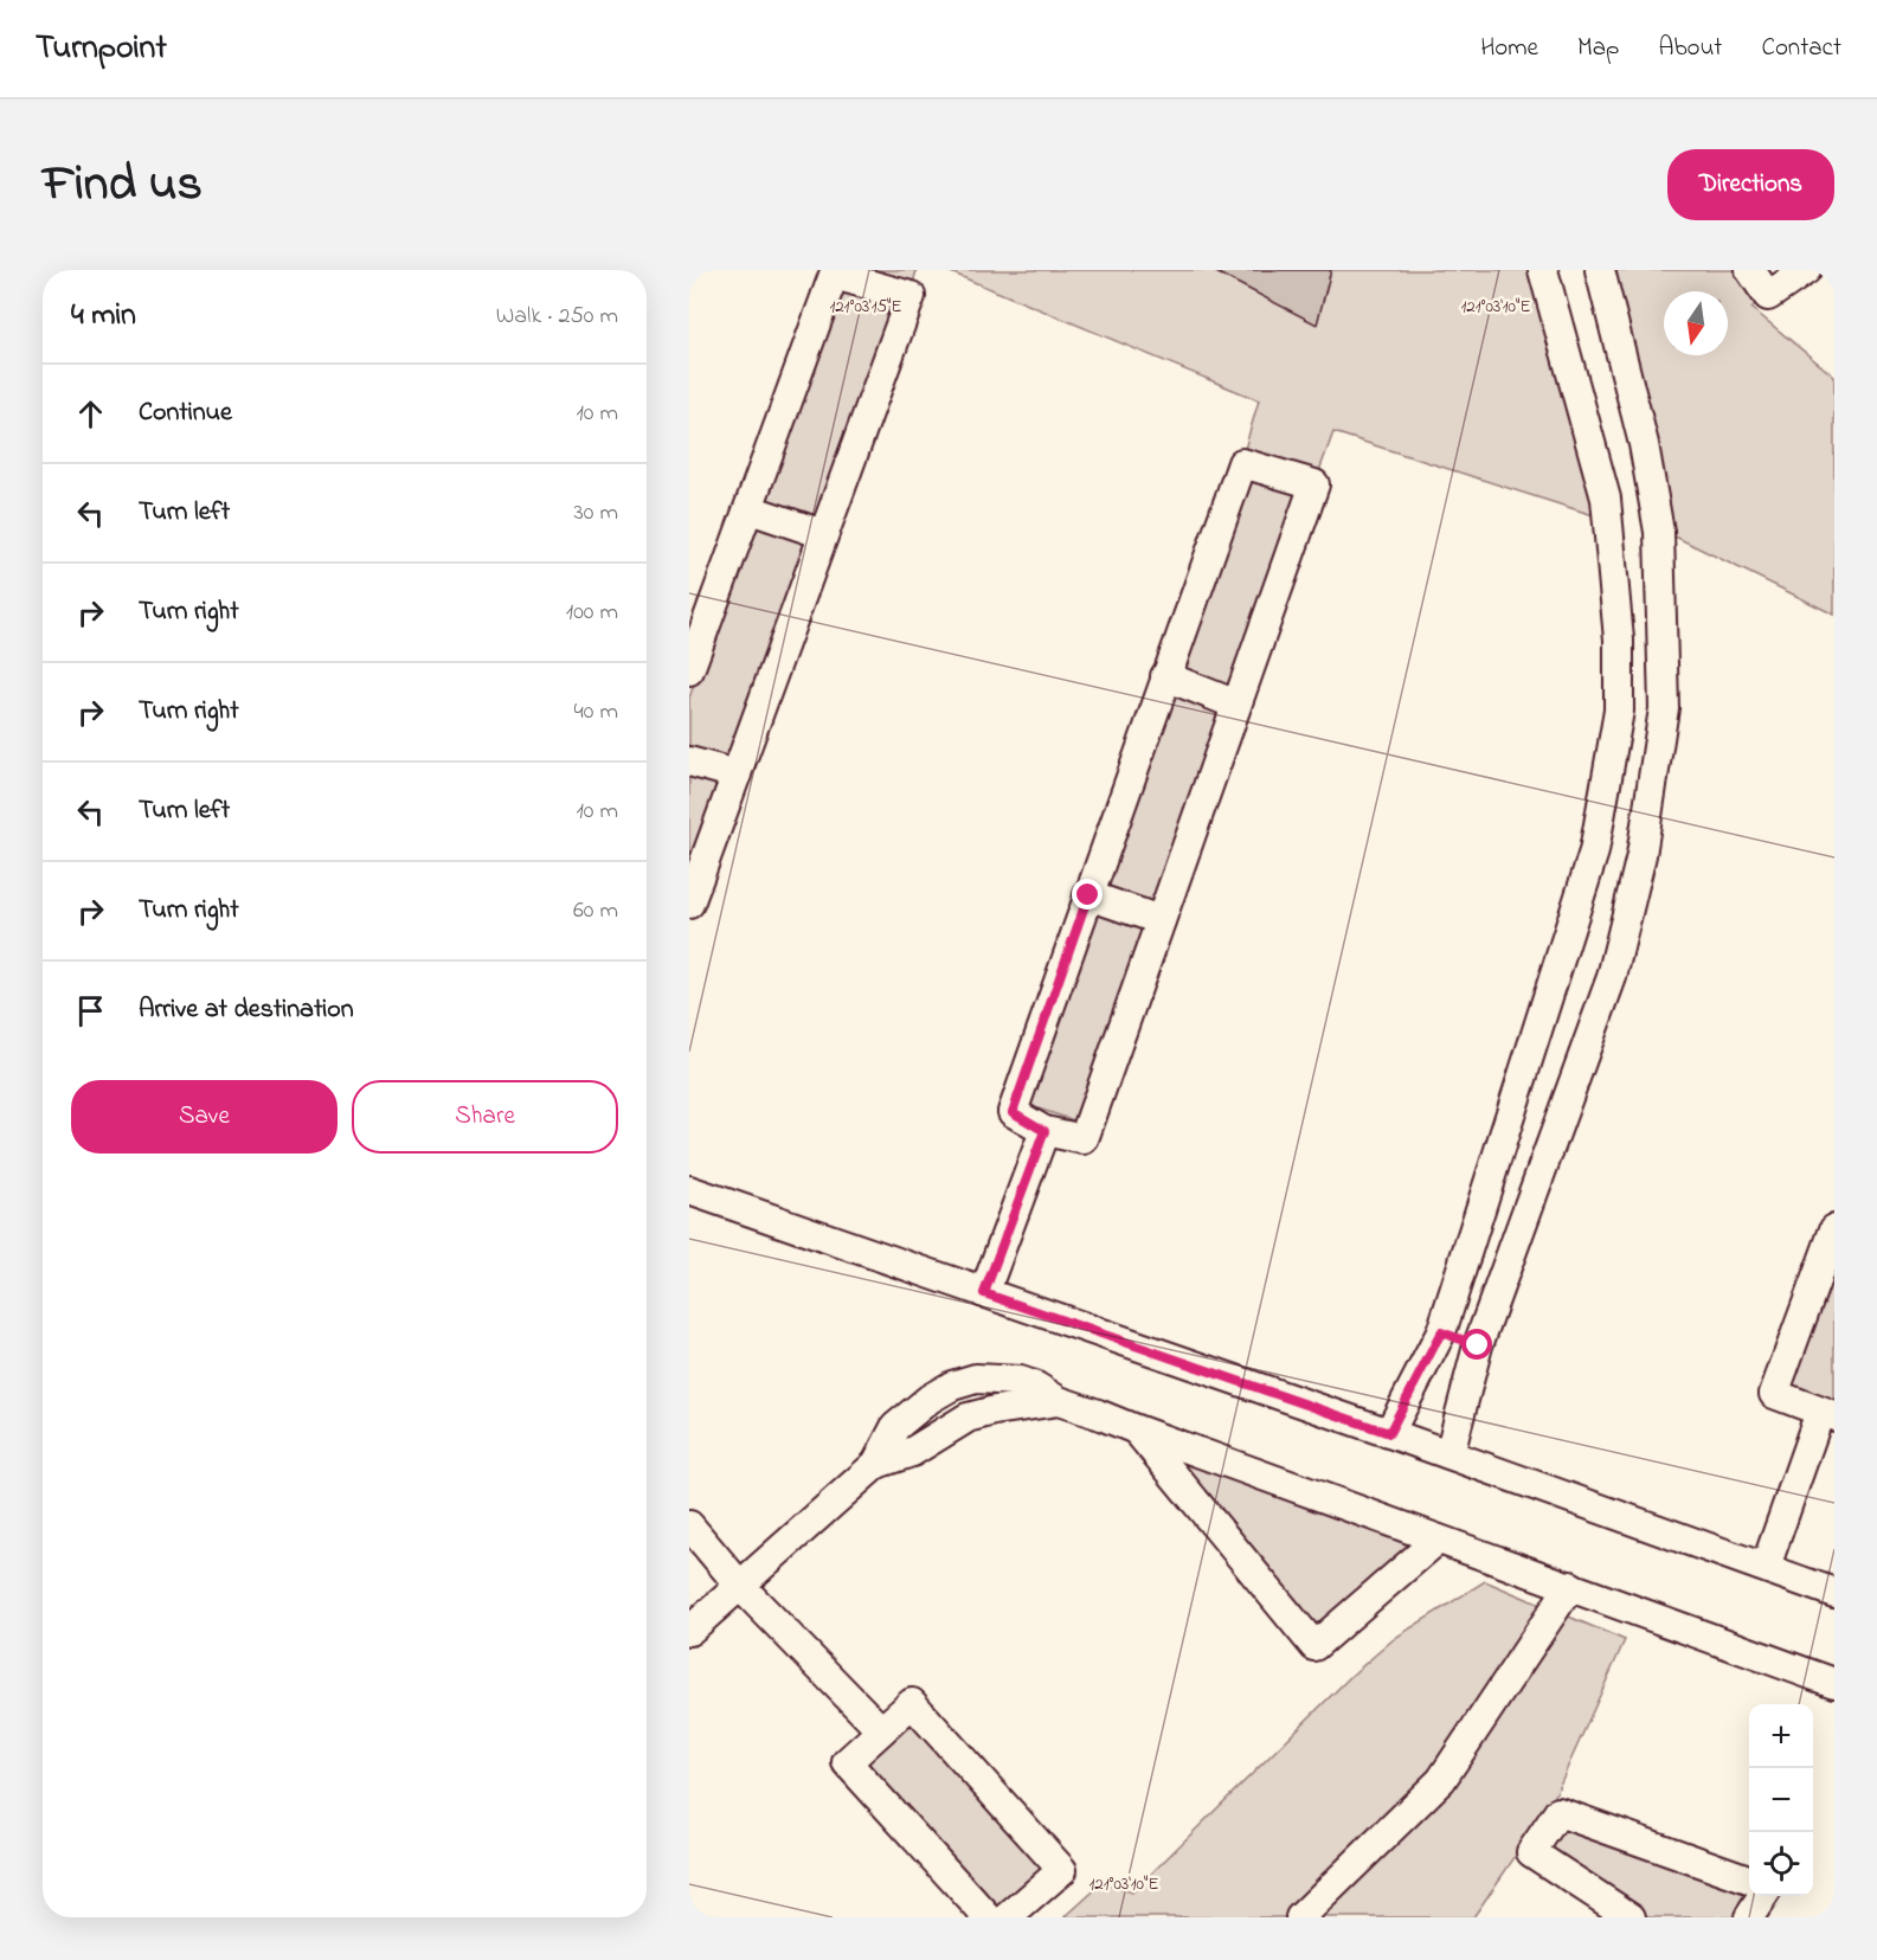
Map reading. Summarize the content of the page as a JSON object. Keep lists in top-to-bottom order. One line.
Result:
{"north":"bottom","page":{"header":"Turnpoint","nav":["Home","Map","About","Contact"],"title":"Find us","buttons":["Directions",["Save","Share"]],"heading":["4 min","Walk · 250 m"],"list":[["Continue","10 m"],["Turn left","30 m"],["Turn right","100 m"],["Turn right","40 m"],["Turn left","10 m"],["Turn right","60 m"],"Arrive at destination"],"map_buttons":["+","−"]},"coordinates":["121°03'15\"E","121°03'10\"E"]}
